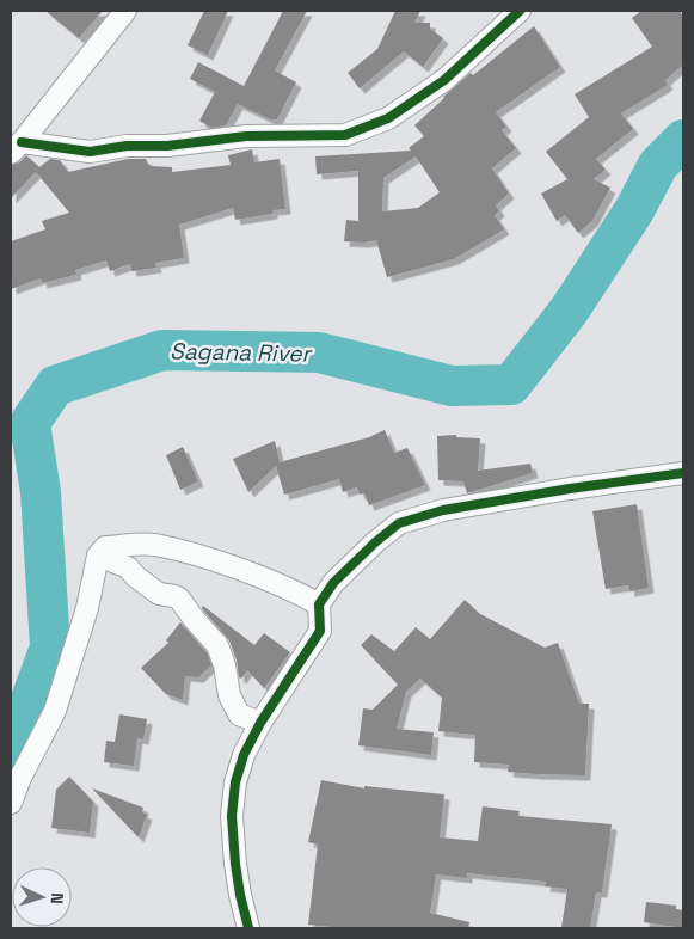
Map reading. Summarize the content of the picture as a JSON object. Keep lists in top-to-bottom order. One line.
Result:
{"water":["Sagana River"],"north":"right"}
